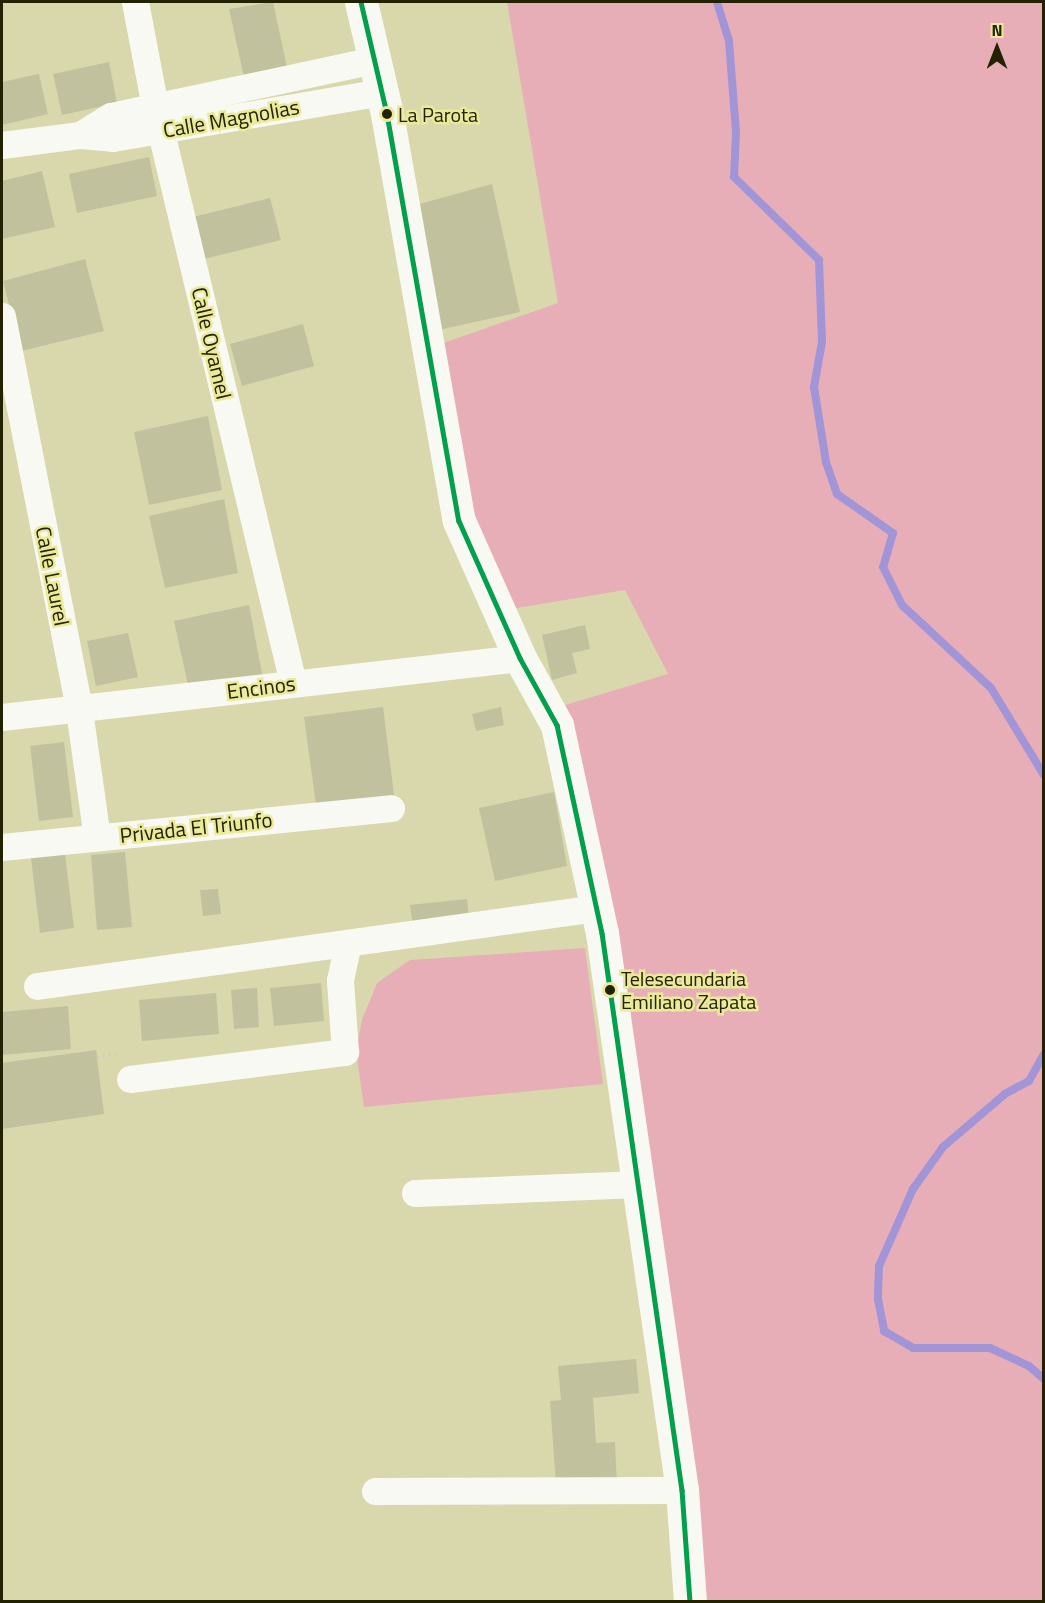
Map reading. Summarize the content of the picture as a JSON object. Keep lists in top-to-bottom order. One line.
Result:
{"streets":{"street":["Calle Magnolias","Calle Oyamel","Calle Laurel","Encinos","Privada El Triunfo"]},"crossings":[["Calle Magnolias","Calle Oyamel"],["Calle Oyamel","Encinos"],["Calle Laurel","Encinos"],["Calle Laurel","Privada El Triunfo"]],"places":["La Parota","Telesecundaria Emiliano Zapata"],"north":"top"}
